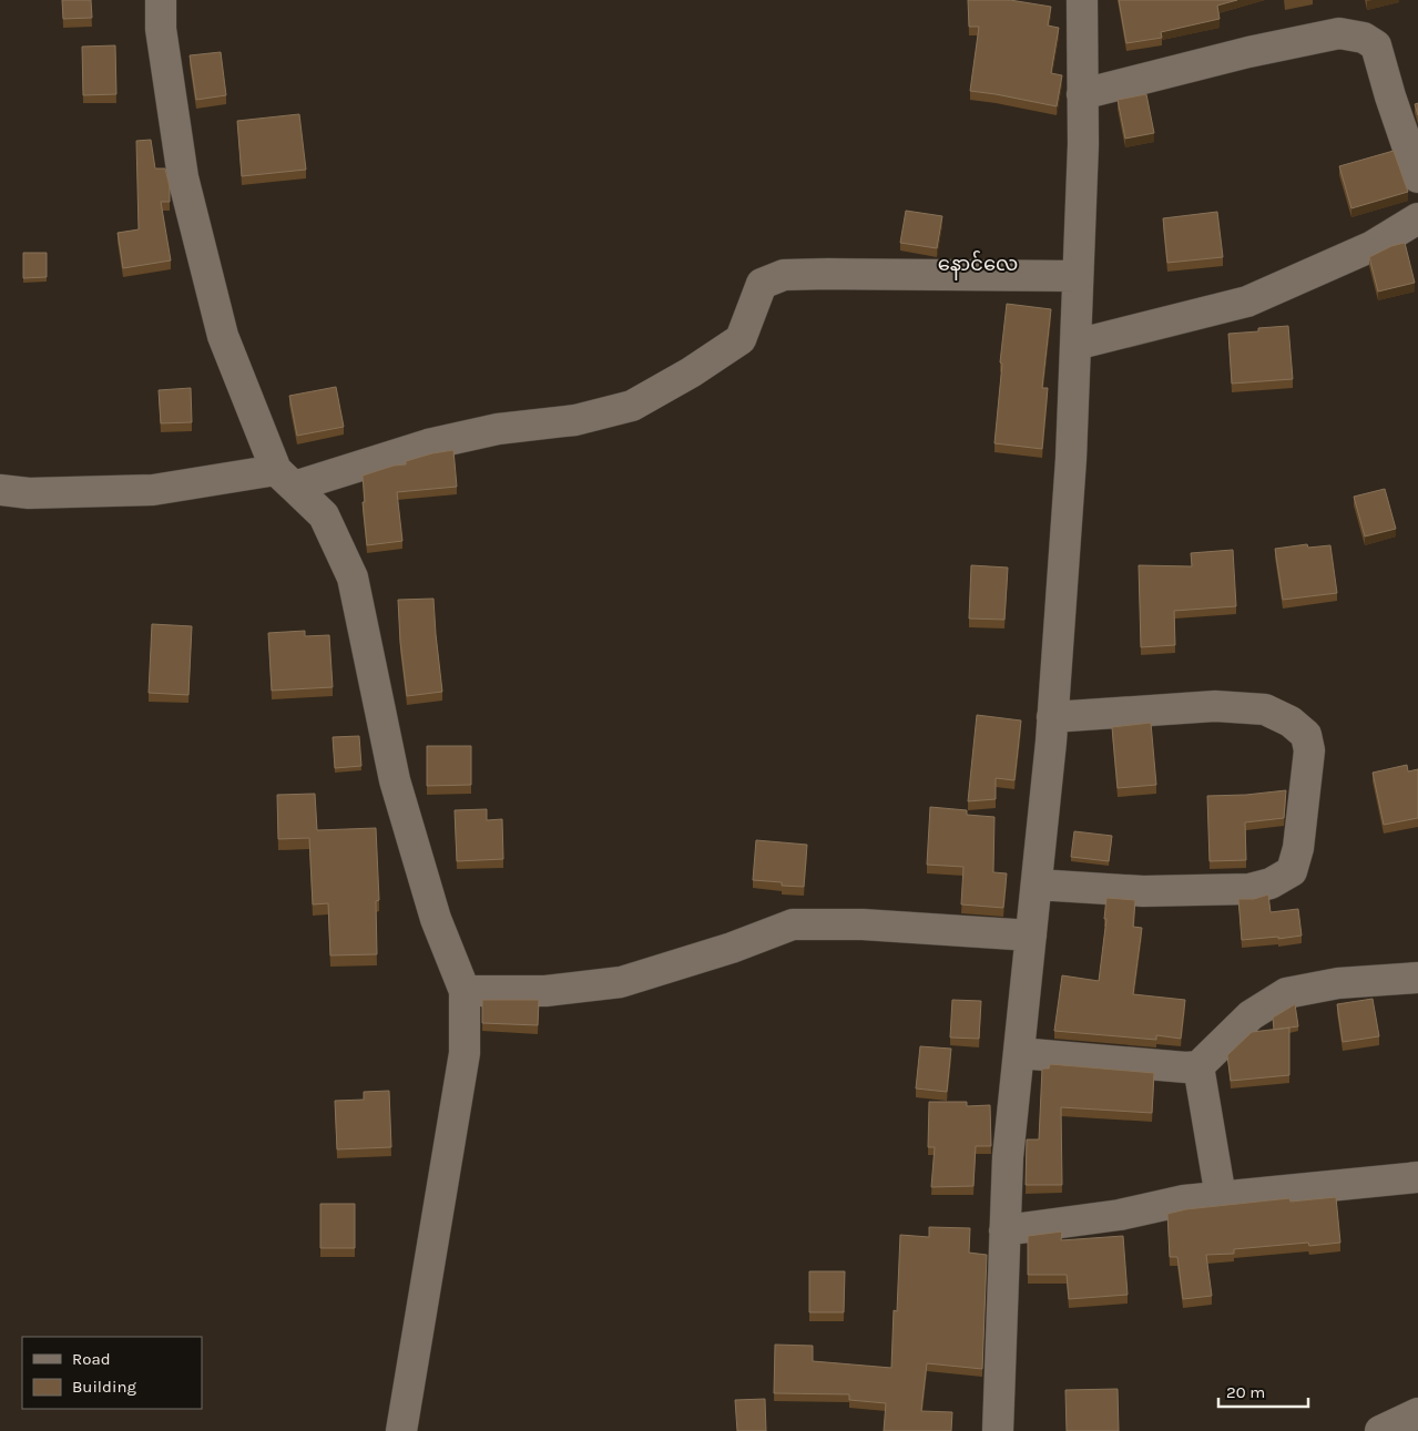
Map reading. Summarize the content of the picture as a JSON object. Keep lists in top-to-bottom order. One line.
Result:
{"districts":["နောင်လေ"],"legend":["Road","Building"],"scale_bar":"20 m"}
